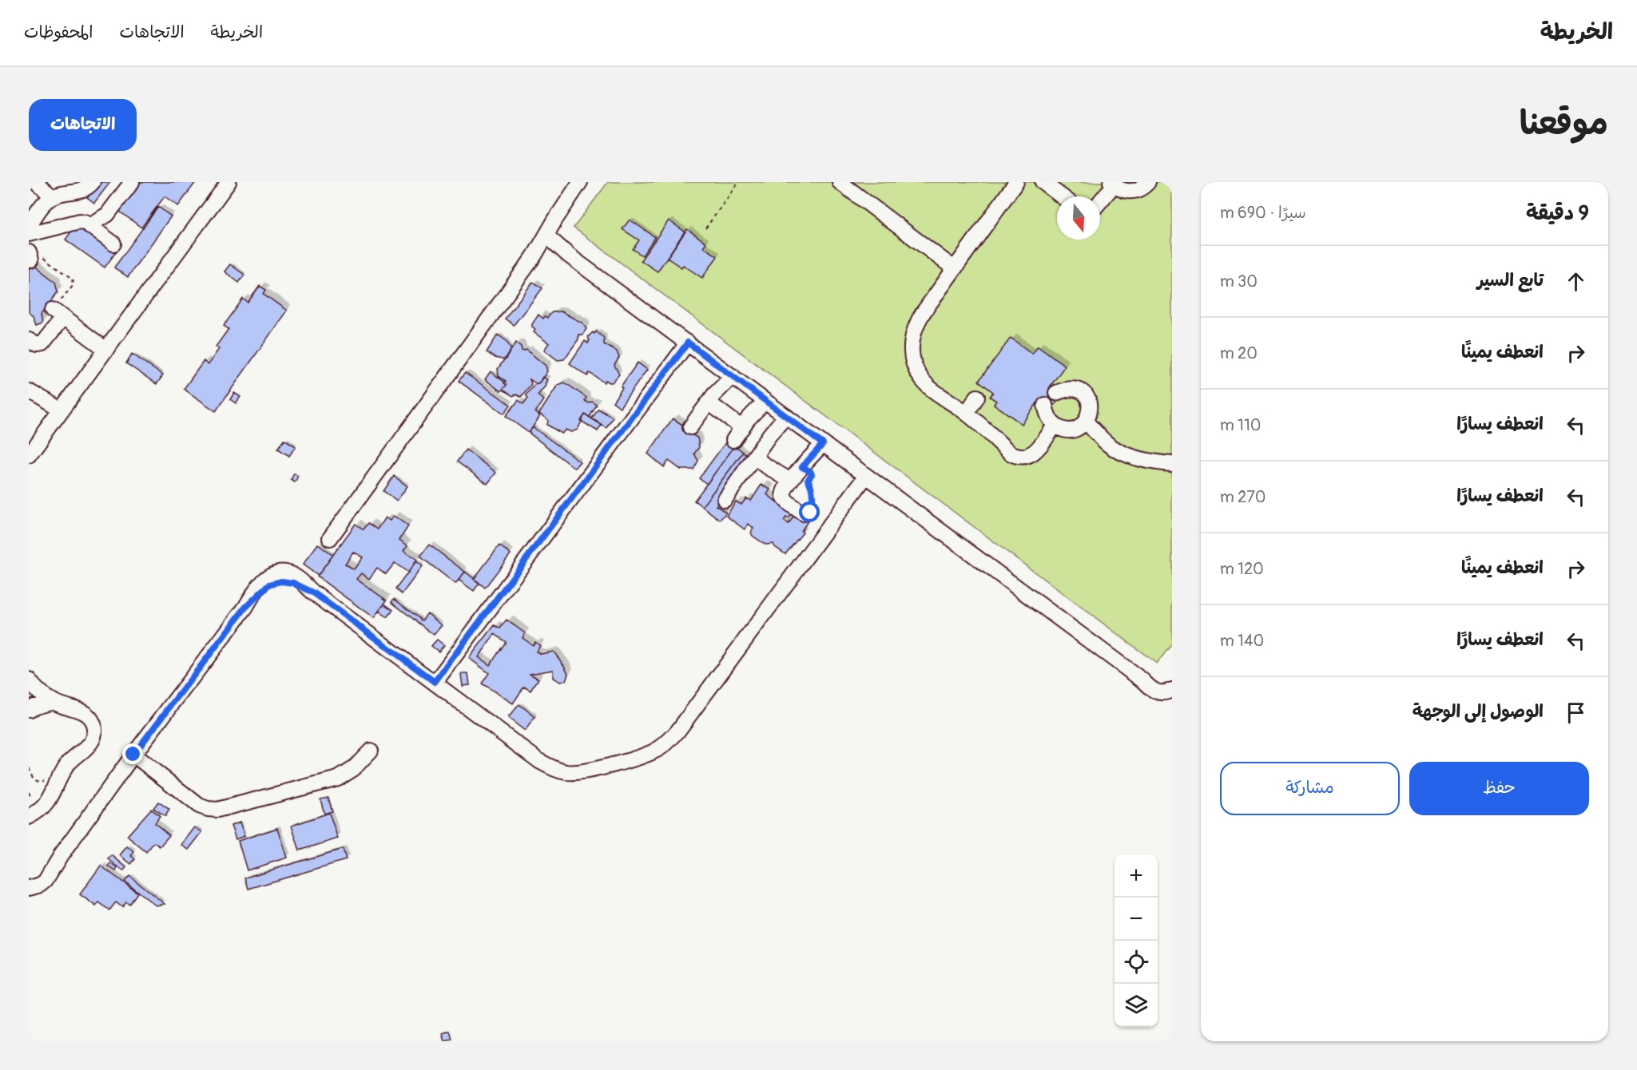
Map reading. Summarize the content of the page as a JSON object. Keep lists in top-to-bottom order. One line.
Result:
{"north":"bottom","page":{"header":"الخريطة","nav":["الخريطة","الاتجاهات","المحفوظات"],"title":"موقعنا","buttons":["الاتجاهات",["حفظ","مشاركة"]],"heading":["9 دقيقة","سيرًا · 690 m"],"list":[["تابع السير","30 m"],["انعطف يمينًا","20 m"],["انعطف يسارًا","110 m"],["انعطف يسارًا","270 m"],["انعطف يمينًا","120 m"],["انعطف يسارًا","140 m"],"الوصول إلى الوجهة"],"map_buttons":["+","−"]}}
